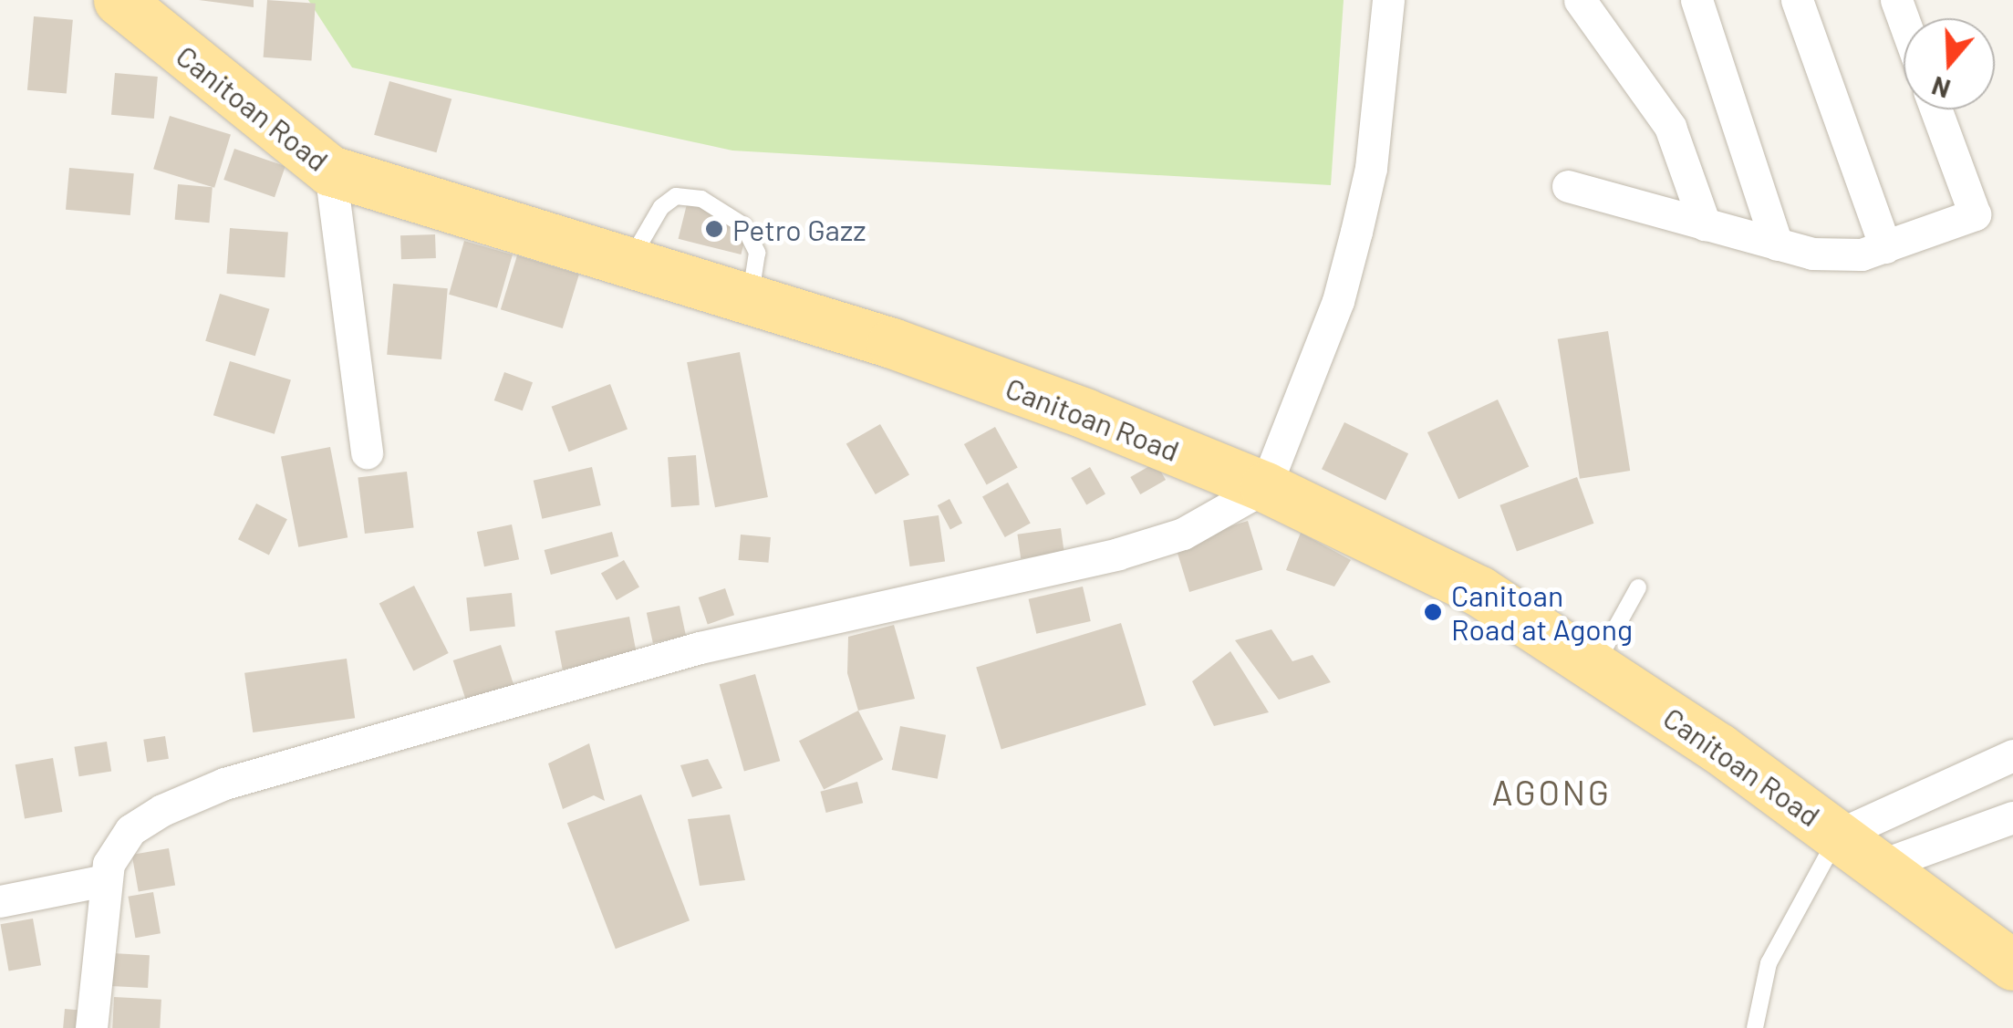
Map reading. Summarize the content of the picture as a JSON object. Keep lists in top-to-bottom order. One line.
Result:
{"streets":{"main road":["Canitoan Road"]},"districts":["AGONG"],"places":["Petro Gazz","Canitoan Road at Agong"],"north":"bottom"}
